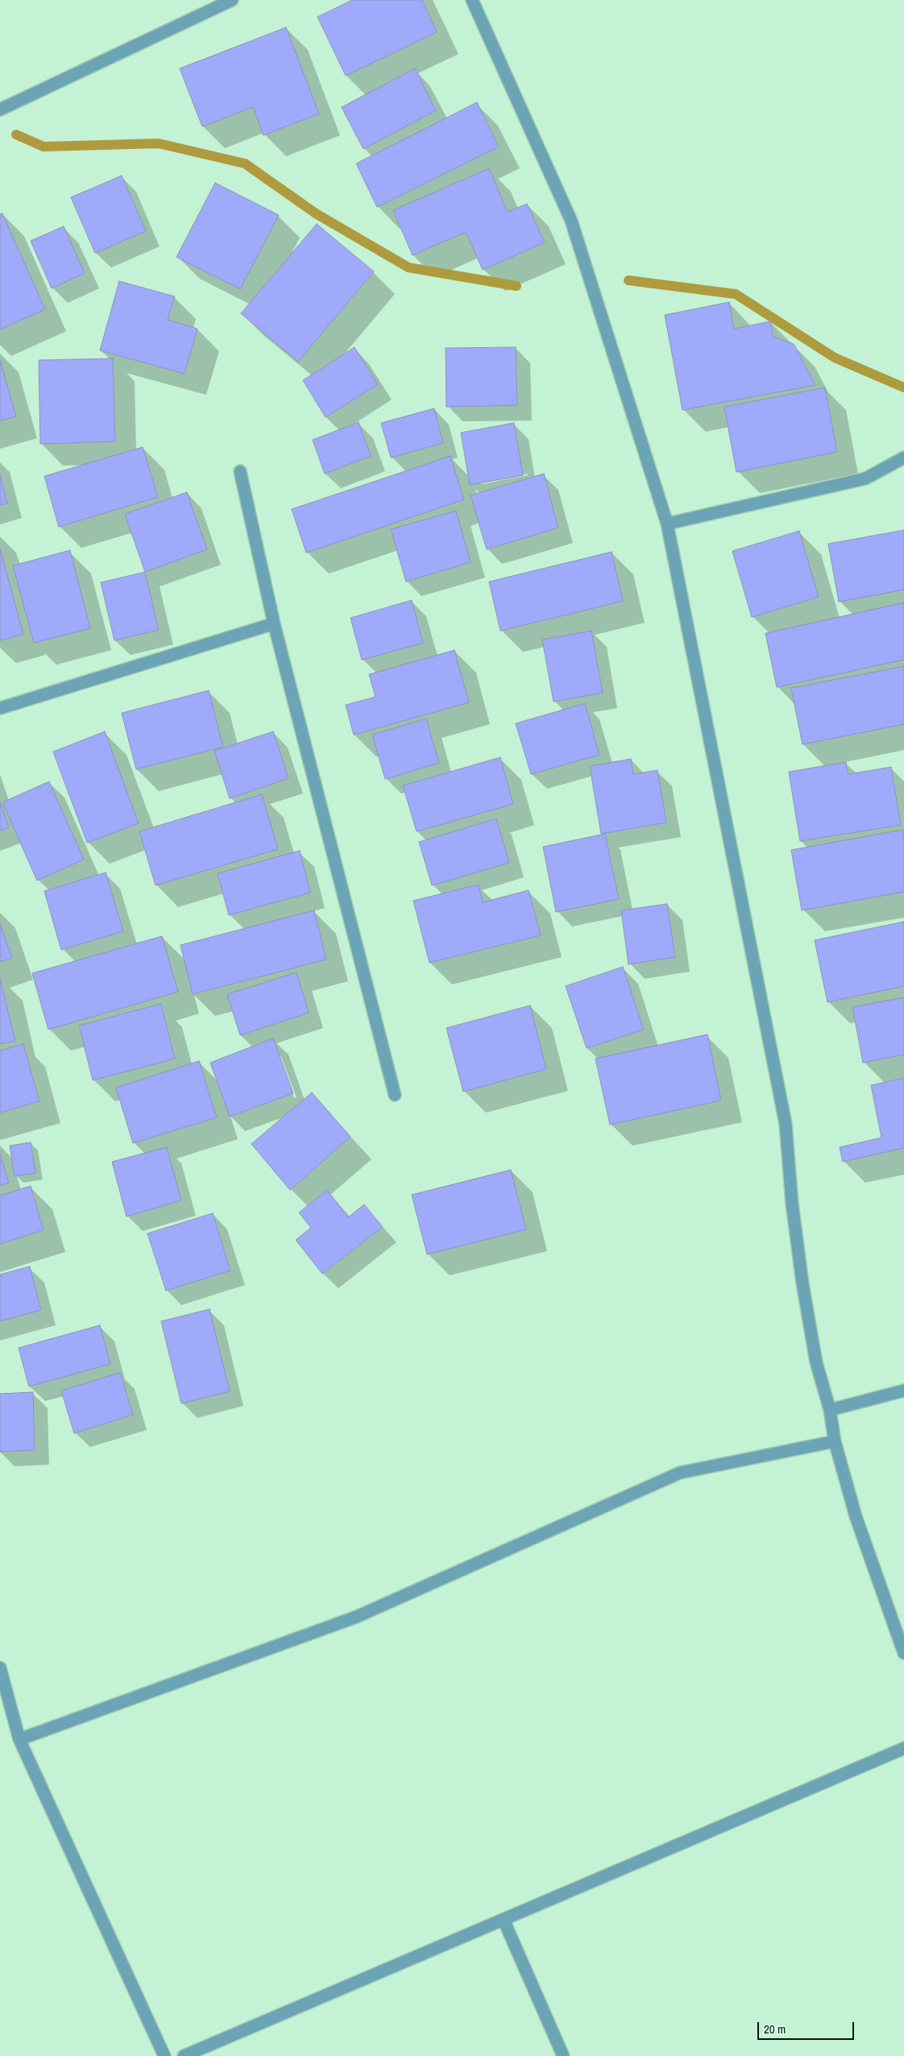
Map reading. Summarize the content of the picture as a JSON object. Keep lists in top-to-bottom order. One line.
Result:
{"scale_bar":"20 m"}
